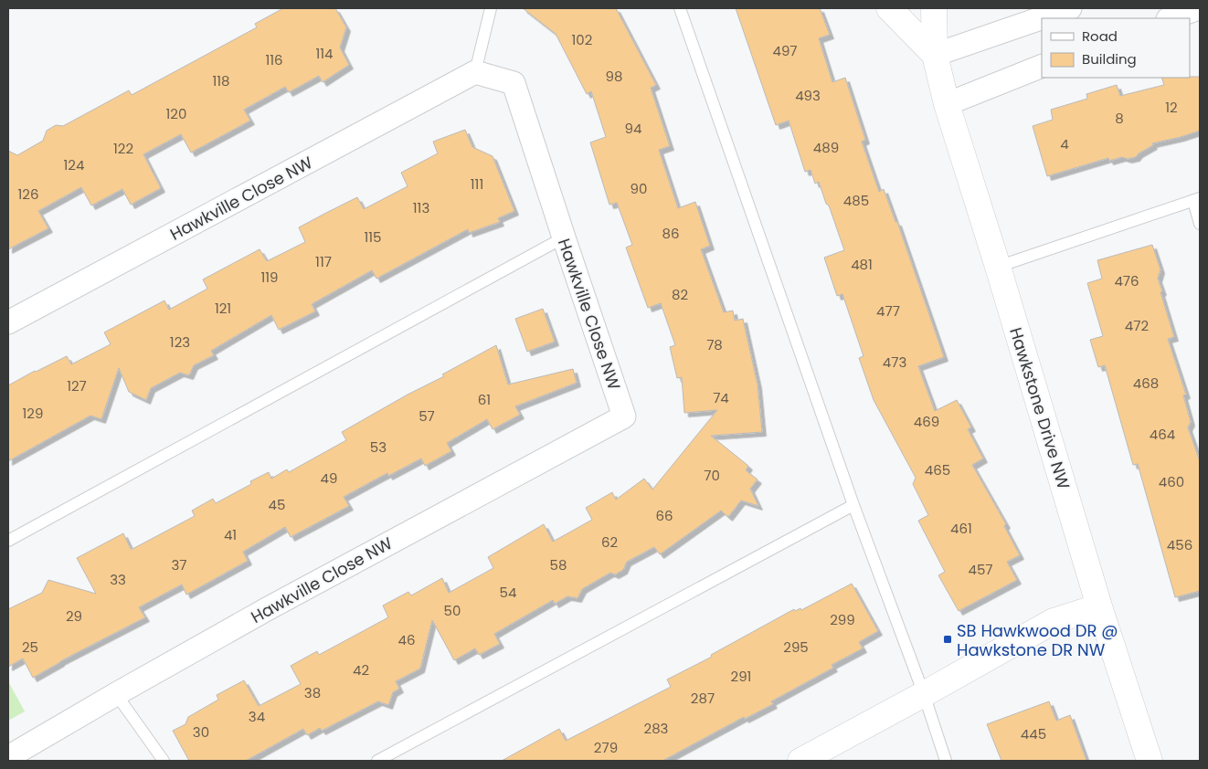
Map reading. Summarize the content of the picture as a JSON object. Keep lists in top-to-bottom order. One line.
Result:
{"streets":{"street":["Hawkville Close NW","Hawkstone Drive NW"]},"places":{"transit":["SB Hawkwood DR @ Hawkstone DR NW"]},"house_numbers":["102","497","114","116","98","118","493","12","120","8","94","4","489","122","124","111","90","126","485","113","86","115","117","481","119","476","82","121","477","472","123","78","473","468","127","74","61","129","57","469","464","53","465","70","49","460","45","66","461","41","62","456","37","58","457","33","54","50","29","299","46","25","295","42","291","38","287","34","283","30","445","279"],"legend":["Road","Building"]}
